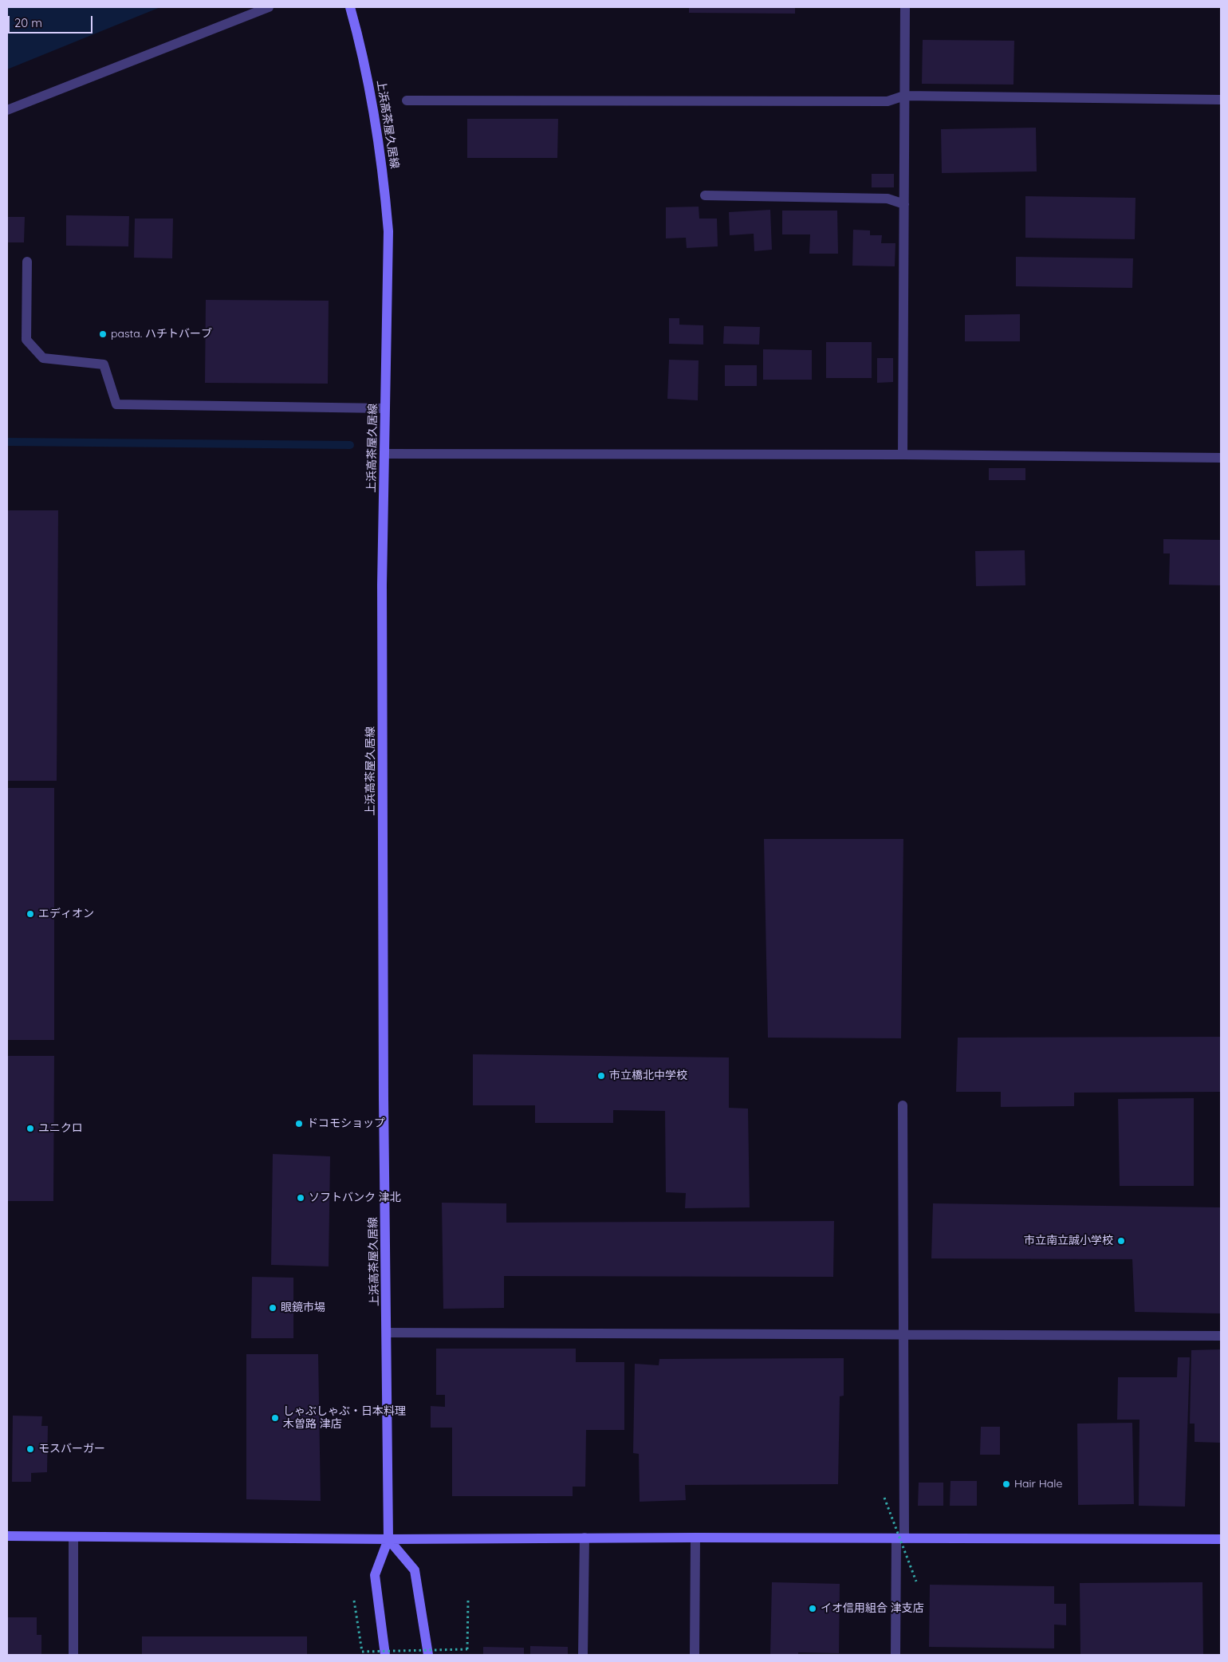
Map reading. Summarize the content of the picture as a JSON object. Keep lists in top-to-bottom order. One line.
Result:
{"streets":{"main road":["上浜高茶屋久居線"]},"places":["pasta. ハチトバーブ","エディオン","市立橋北中学校","ドコモショップ","ユニクロ","ソフトバンク 津北","市立南立誠小学校","眼鏡市場","しゃぶしゃぶ・日本料理 木曽路 津店","モスバーガー","Hair Hale","イオ信用組合 津支店"],"scale_bar":"20 m"}
